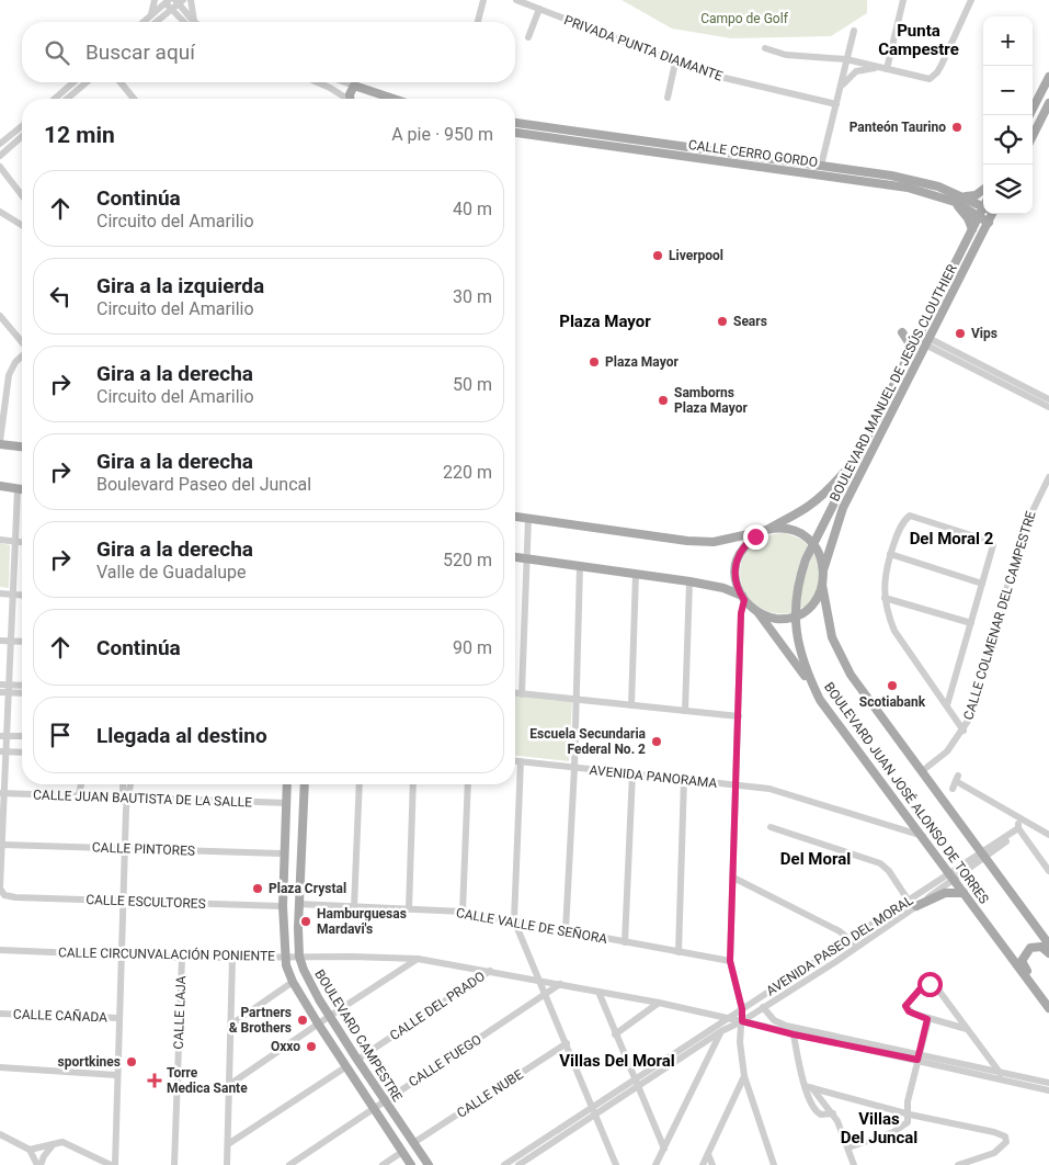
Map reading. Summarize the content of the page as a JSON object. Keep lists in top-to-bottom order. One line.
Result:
{"streets":{"main road":["CALLE CERRO GORDO","BOULEVARD MANUEL DE JESÚS CLOUTHIER","BOULEVARD JUAN JOSÉ ALONSO DE TORRES","BOULEVARD CAMPESTRE"],"street":["PRIVADA PUNTA DIAMANTE","CALLE COLMENAR DEL CAMPESTRE","AVENIDA PANORAMA","CALLE JUAN BAUTISTA DE LA SALLE","CALLE PINTORES","CALLE ESCULTORES","CALLE VALLE DE SEÑORA","AVENIDA PASEO DEL MORAL","CALLE CIRCUNVALACIÓN PONIENTE","CALLE DEL PRADO","CALLE LAJA","CALLE CAÑADA","CALLE FUEGO","CALLE NUBE"]},"crossings":[["CALLE CERRO GORDO","BOULEVARD MANUEL DE JESÚS CLOUTHIER"],["BOULEVARD MANUEL DE JESÚS CLOUTHIER","BOULEVARD JUAN JOSÉ ALONSO DE TORRES"],["CALLE COLMENAR DEL CAMPESTRE","BOULEVARD JUAN JOSÉ ALONSO DE TORRES"],["AVENIDA PANORAMA","BOULEVARD JUAN JOSÉ ALONSO DE TORRES"],["BOULEVARD JUAN JOSÉ ALONSO DE TORRES","AVENIDA PASEO DEL MORAL"],["CALLE JUAN BAUTISTA DE LA SALLE","BOULEVARD CAMPESTRE"],["CALLE PINTORES","BOULEVARD CAMPESTRE"],["CALLE ESCULTORES","BOULEVARD CAMPESTRE"],["CALLE VALLE DE SEÑORA","BOULEVARD CAMPESTRE"],["AVENIDA PASEO DEL MORAL","CALLE CIRCUNVALACIÓN PONIENTE"],["CALLE CIRCUNVALACIÓN PONIENTE","CALLE DEL PRADO"],["CALLE CIRCUNVALACIÓN PONIENTE","CALLE LAJA"],["CALLE CIRCUNVALACIÓN PONIENTE","BOULEVARD CAMPESTRE"],["CALLE DEL PRADO","BOULEVARD CAMPESTRE"],["BOULEVARD CAMPESTRE","CALLE FUEGO"],["BOULEVARD CAMPESTRE","CALLE NUBE"]],"districts":["Punta Campestre","Plaza Mayor","Del Moral 2","Del Moral","Villas Del Moral","Villas Del Juncal"],"parks":["Campo de Golf"],"places":{"other":["Panteón Taurino","Liverpool","Sears","Vips","Plaza Mayor","Samborns Plaza Mayor","Scotiabank","Escuela Secundaria Federal No. 2","Plaza Crystal","Hamburguesas Mardavi's","Partners & Brothers","Oxxo","sportkines"],"health":["Torre Medica Sante"]},"page":{"map_buttons":["+","−"],"search":"Buscar aquí","heading":["12 min","A pie · 950 m"],"list":[["Continúa","Circuito del Amarilio","40 m"],["Gira a la izquierda","Circuito del Amarilio","30 m"],["Gira a la derecha","Circuito del Amarilio","50 m"],["Gira a la derecha","Boulevard Paseo del Juncal","220 m"],["Gira a la derecha","Valle de Guadalupe","520 m"],["Continúa","90 m"],"Llegada al destino"]}}
